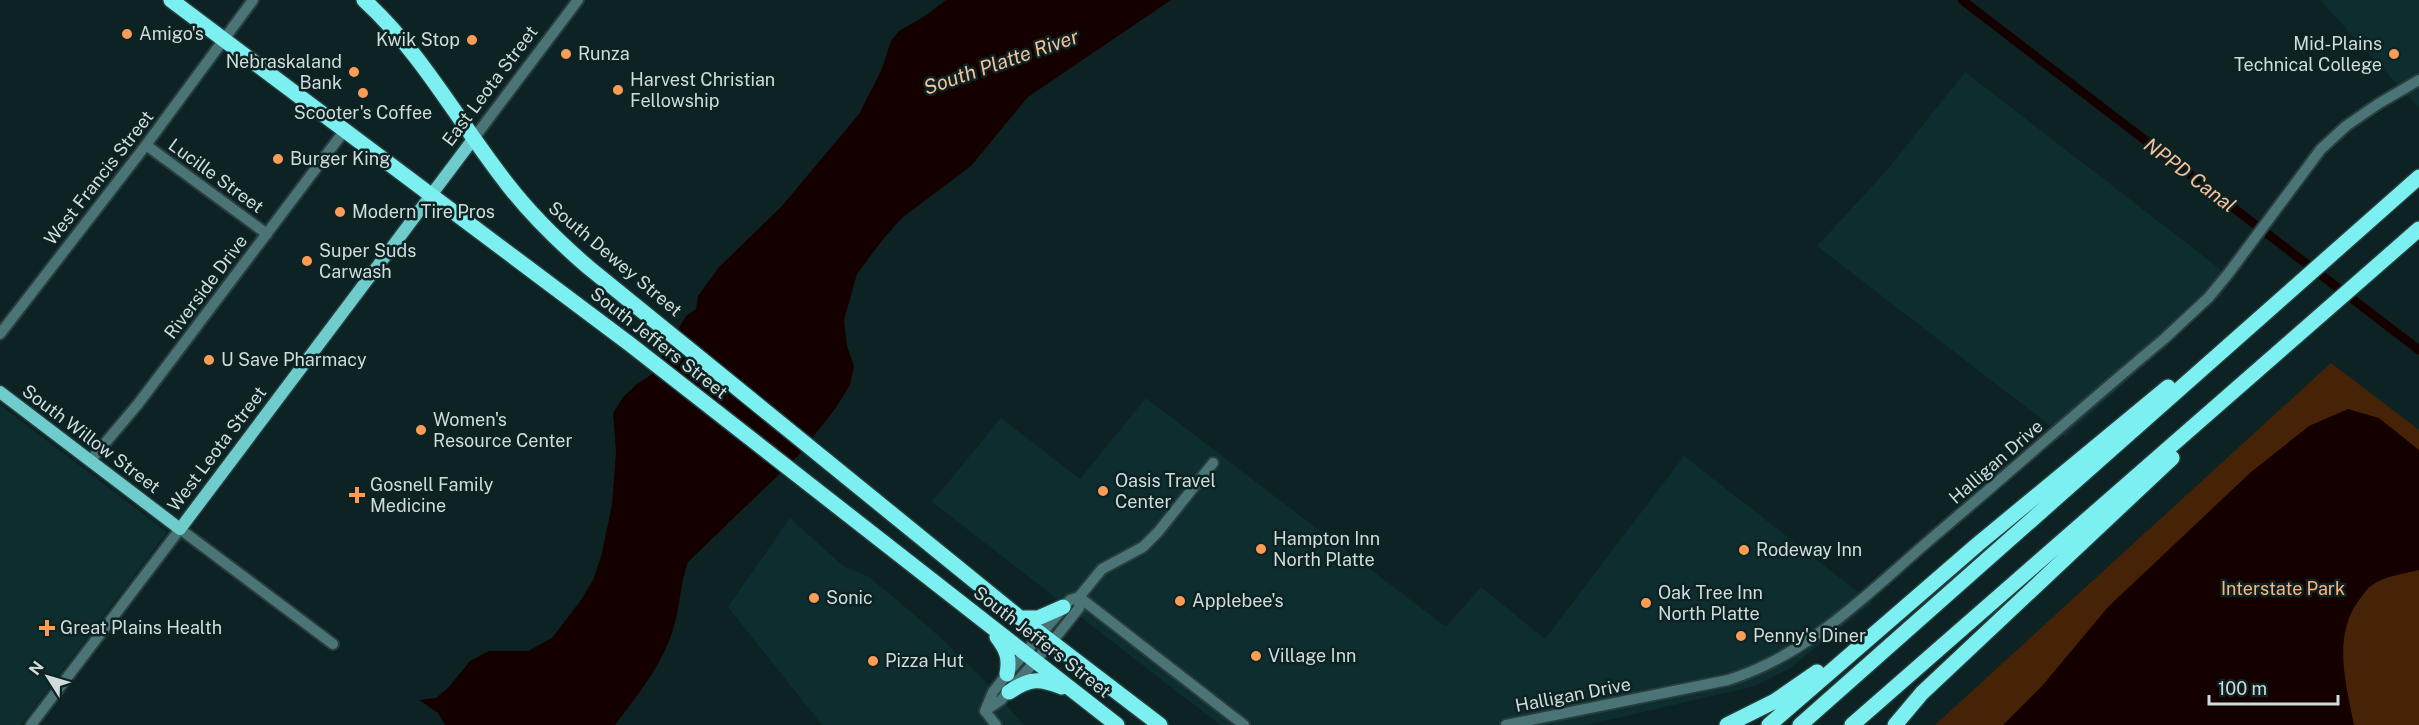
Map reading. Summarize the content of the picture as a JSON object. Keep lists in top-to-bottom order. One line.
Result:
{"streets":{"highway":["South Dewey Street","South Jeffers Street"],"main road":["East Leota Street","South Willow Street","West Leota Street"],"street":["Lucille Street","West Francis Street","Riverside Drive","Halligan Drive"]},"crossings":[["East Leota Street","South Dewey Street"],["East Leota Street","South Jeffers Street"],["East Leota Street","West Leota Street"],["Lucille Street","West Francis Street"],["Lucille Street","Riverside Drive"],["West Francis Street","South Jeffers Street"],["South Dewey Street","South Jeffers Street"],["Riverside Drive","South Jeffers Street"],["Riverside Drive","South Willow Street"],["South Jeffers Street","West Leota Street"],["South Willow Street","West Leota Street"]],"water":["South Platte River","NPPD Canal"],"parks":["Interstate Park"],"places":{"other":["Amigo's","Kwik Stop","Runza","Mid-Plains Technical College","Nebraskaland Bank","Harvest Christian Fellowship","Scooter's Coffee","Burger King","Modern Tire Pros","Super Suds Carwash","U Save Pharmacy","Women's Resource Center","Oasis Travel Center","Hampton Inn North Platte","Rodeway Inn","Sonic","Applebee's","Oak Tree Inn North Platte","Penny's Diner","Village Inn","Pizza Hut"],"health":["Gosnell Family Medicine","Great Plains Health"]},"scale_bar":"100 m","north":"top left"}
